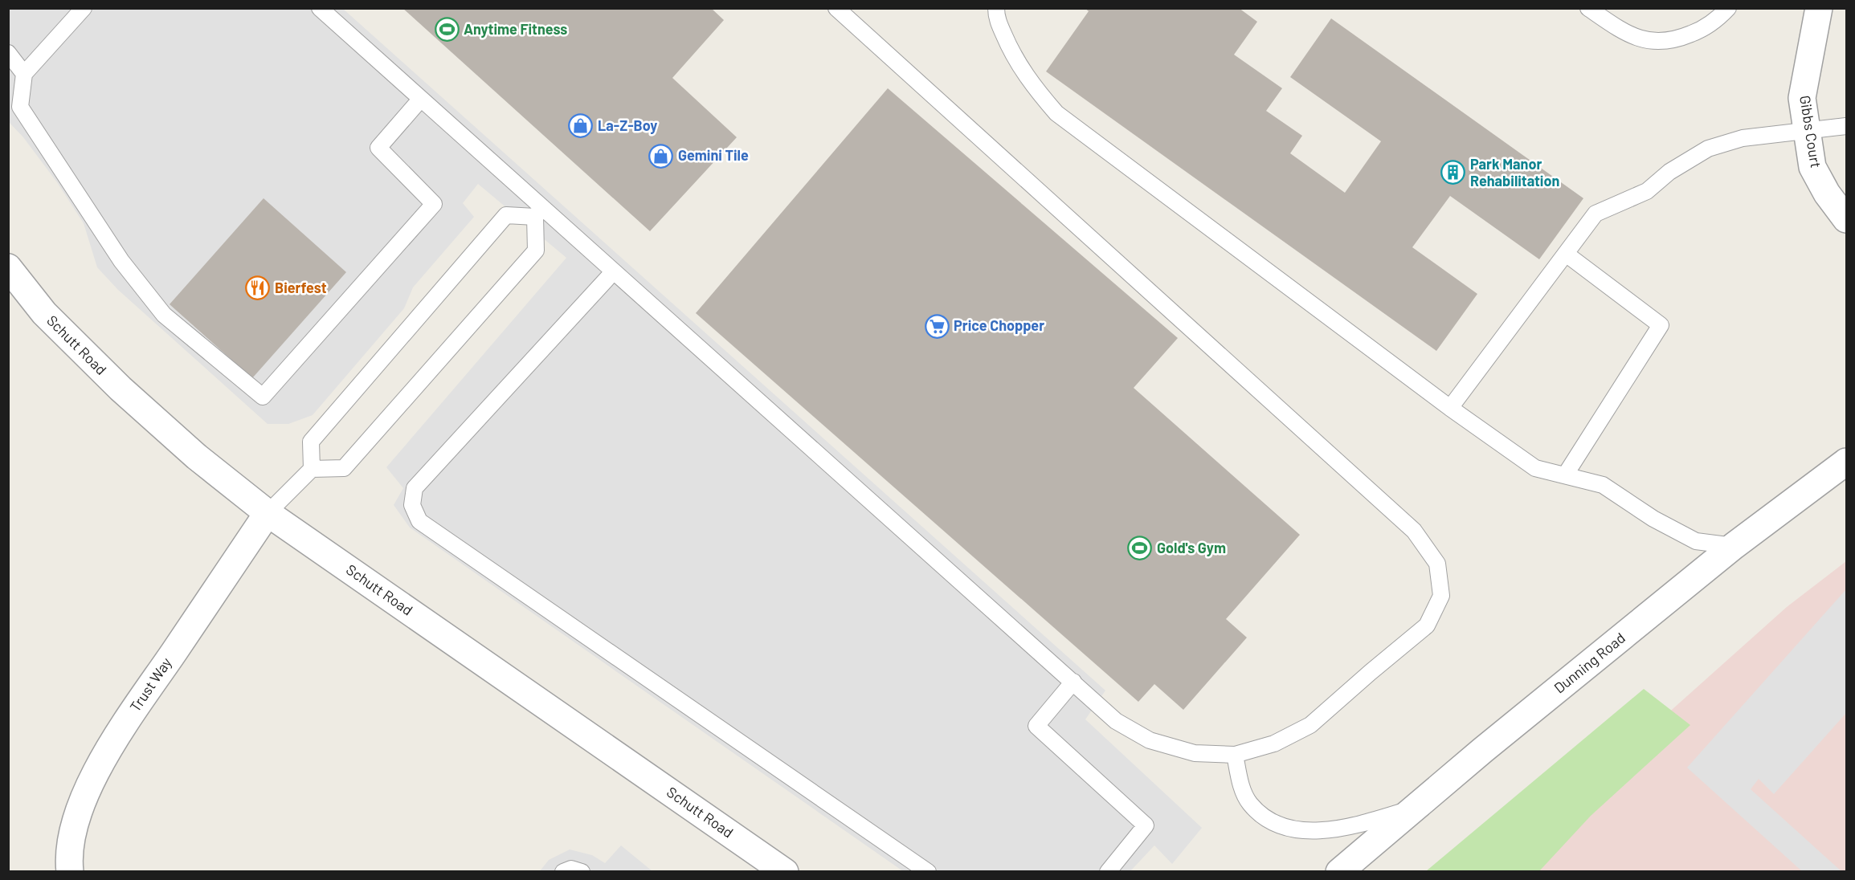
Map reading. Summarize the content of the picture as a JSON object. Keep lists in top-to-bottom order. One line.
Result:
{"streets":{"street":["Gibbs Court","Schutt Road","Dunning Road","Trust Way"]},"crossings":[["Schutt Road","Trust Way"]],"places":{"sports":["Anytime Fitness","Gold's Gym"],"shop":["La-Z-Boy","Gemini Tile"],"building":["Park Manor Rehabilitation"],"restaurant":["Bierfest"],"supermarket":["Price Chopper"]}}
